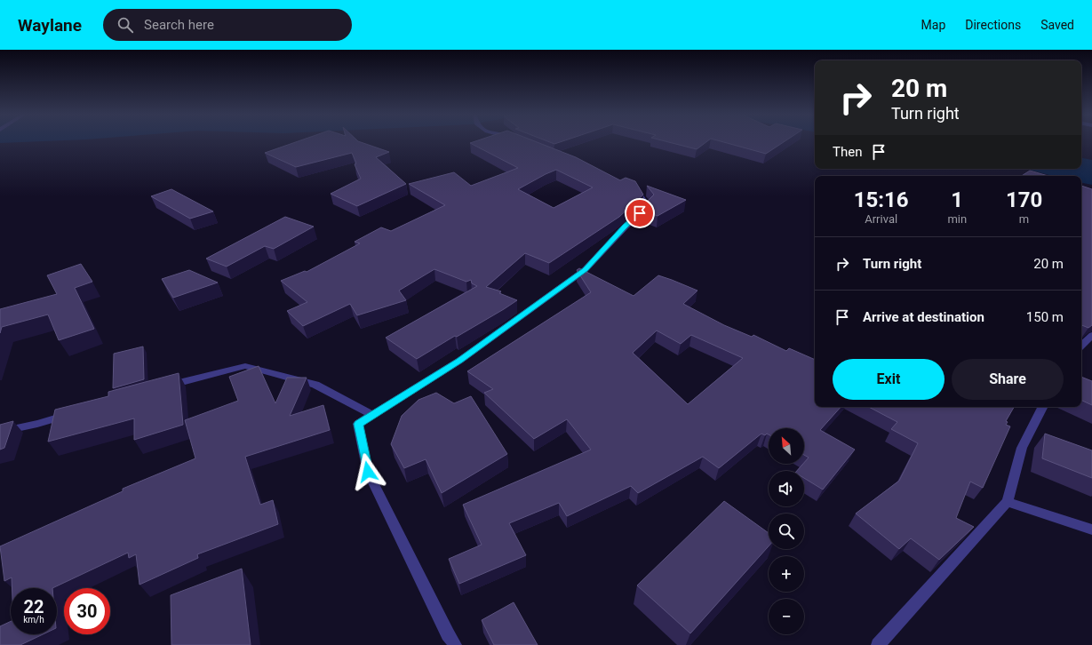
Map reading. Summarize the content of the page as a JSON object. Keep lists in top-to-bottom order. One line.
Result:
{"north":"top left","page":{"header":"Waylane","search":"Search here","nav":["Map","Directions","Saved"],"turn":["20 m","Turn right"],"then":"Then","eta":["15:16","Arrival","1","min","170","m"],"list":[{"name":"Turn right","value":"20 m"},{"name":"Arrive at destination","value":"150 m"}],"buttons":["Exit","Share"],"map_buttons":["+","−"],"speed":"22 km/h","limit":"30"}}
